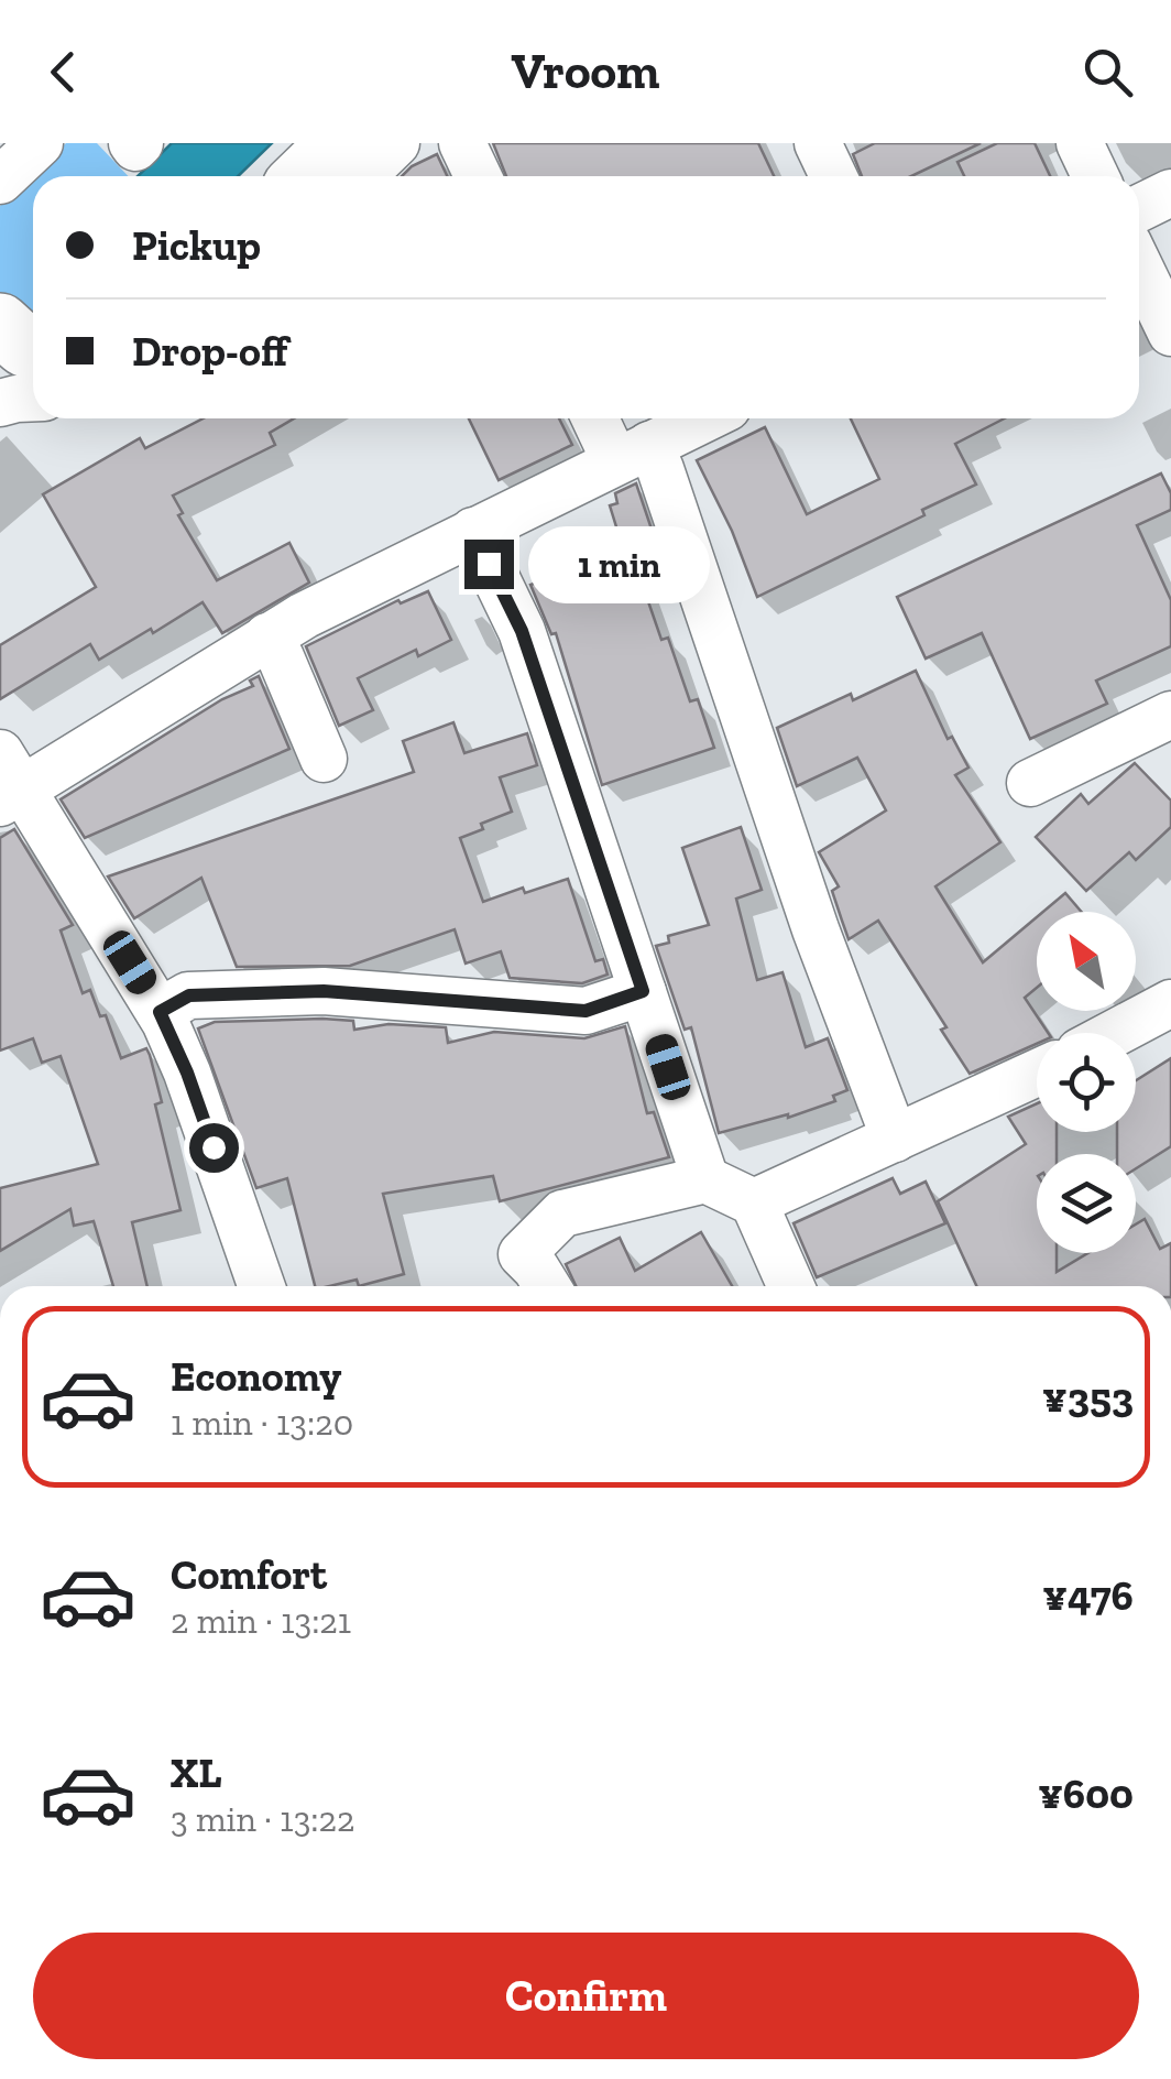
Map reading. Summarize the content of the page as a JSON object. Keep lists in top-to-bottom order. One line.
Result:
{"north":"top left","page":{"header":"Vroom","banner":["Pickup","Drop-off"],"bubble":"1 min","list":[{"name":"Economy","note":"1 min · 13:20","value":"¥353"},{"name":"Comfort","note":"2 min · 13:21","value":"¥476"},{"name":"XL","note":"3 min · 13:22","value":"¥600"}],"buttons":"Confirm"}}
